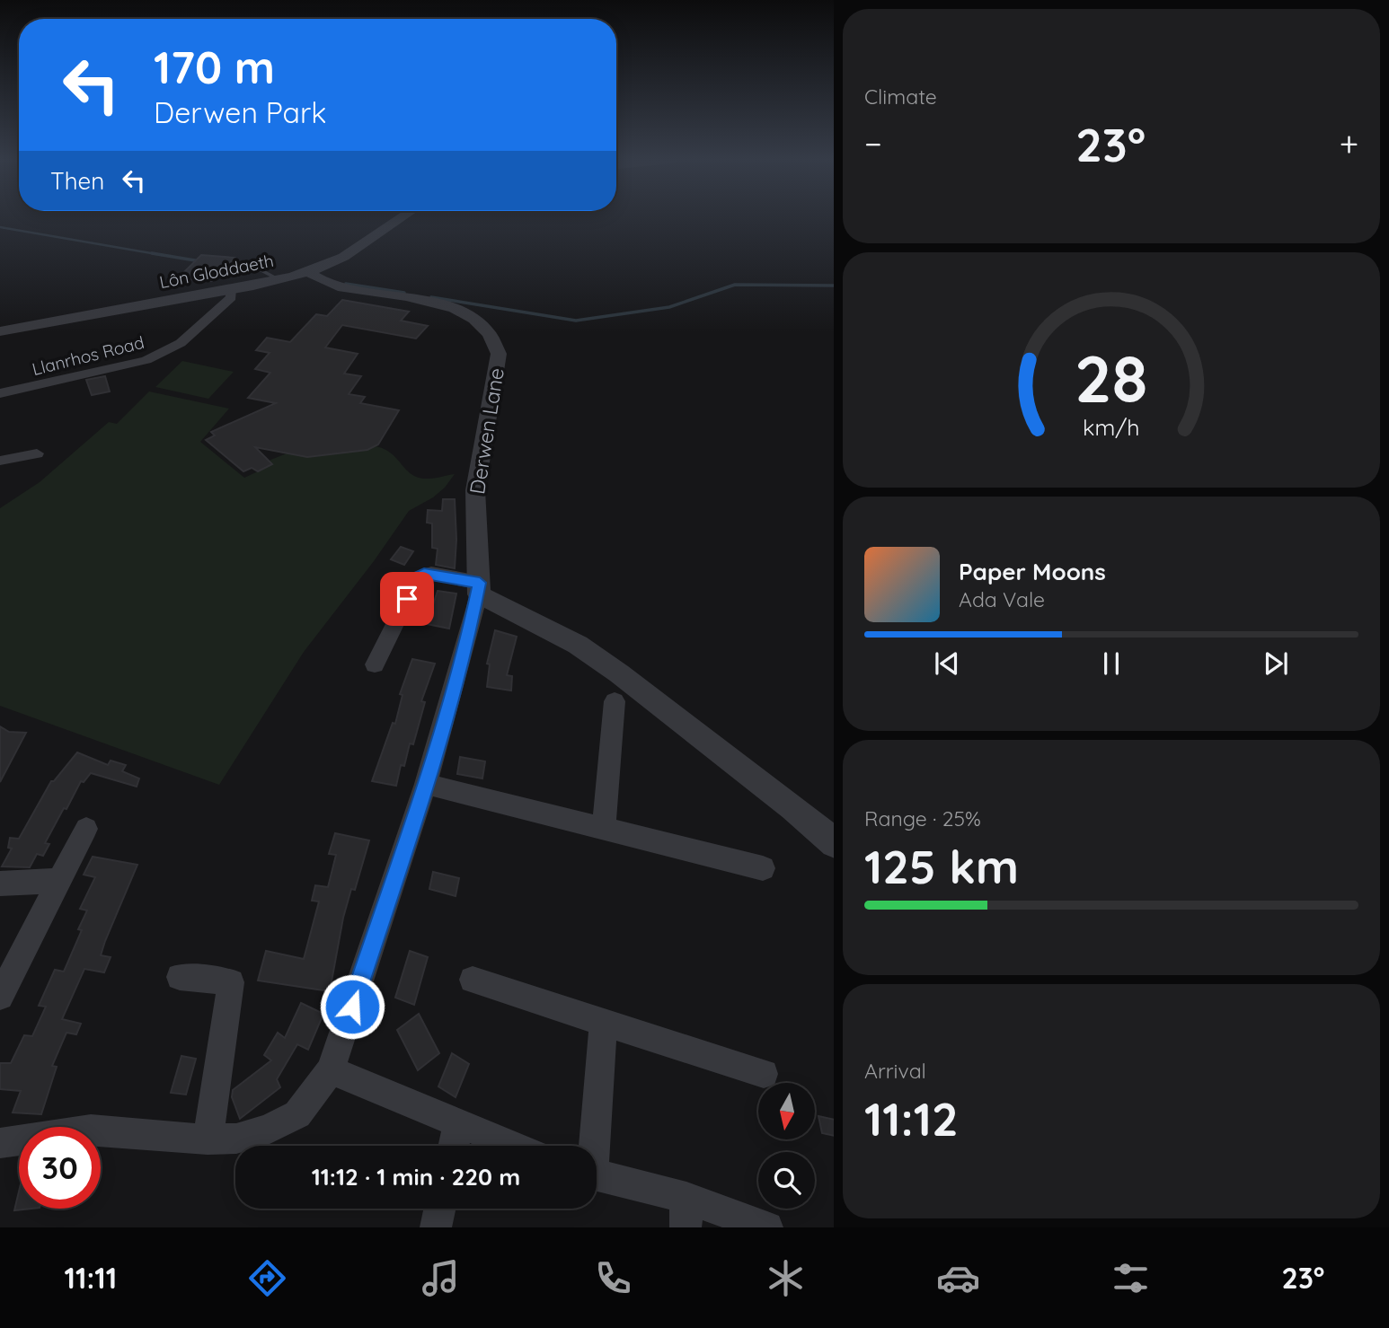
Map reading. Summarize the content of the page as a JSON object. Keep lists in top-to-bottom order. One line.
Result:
{"streets":{"street":["Lôn Gloddaeth","Llanrhos Road","Derwen Lane"]},"crossings":[["Lôn Gloddaeth","Llanrhos Road"],["Lôn Gloddaeth","Derwen Lane"]],"north":"bottom","page":{"tile":["Climate",["Range · 25%","125 km"],["Arrival","11:12"]],"turn":["170 m","Derwen Park"],"heat":["−","23°","+"],"then":"Then","song":["Paper Moons","Ada Vale"],"limit":"30","trip":"11:12 · 1 min · 220 m","tabs":["11:11","23°"],"gauge":["28","km/h"]}}
